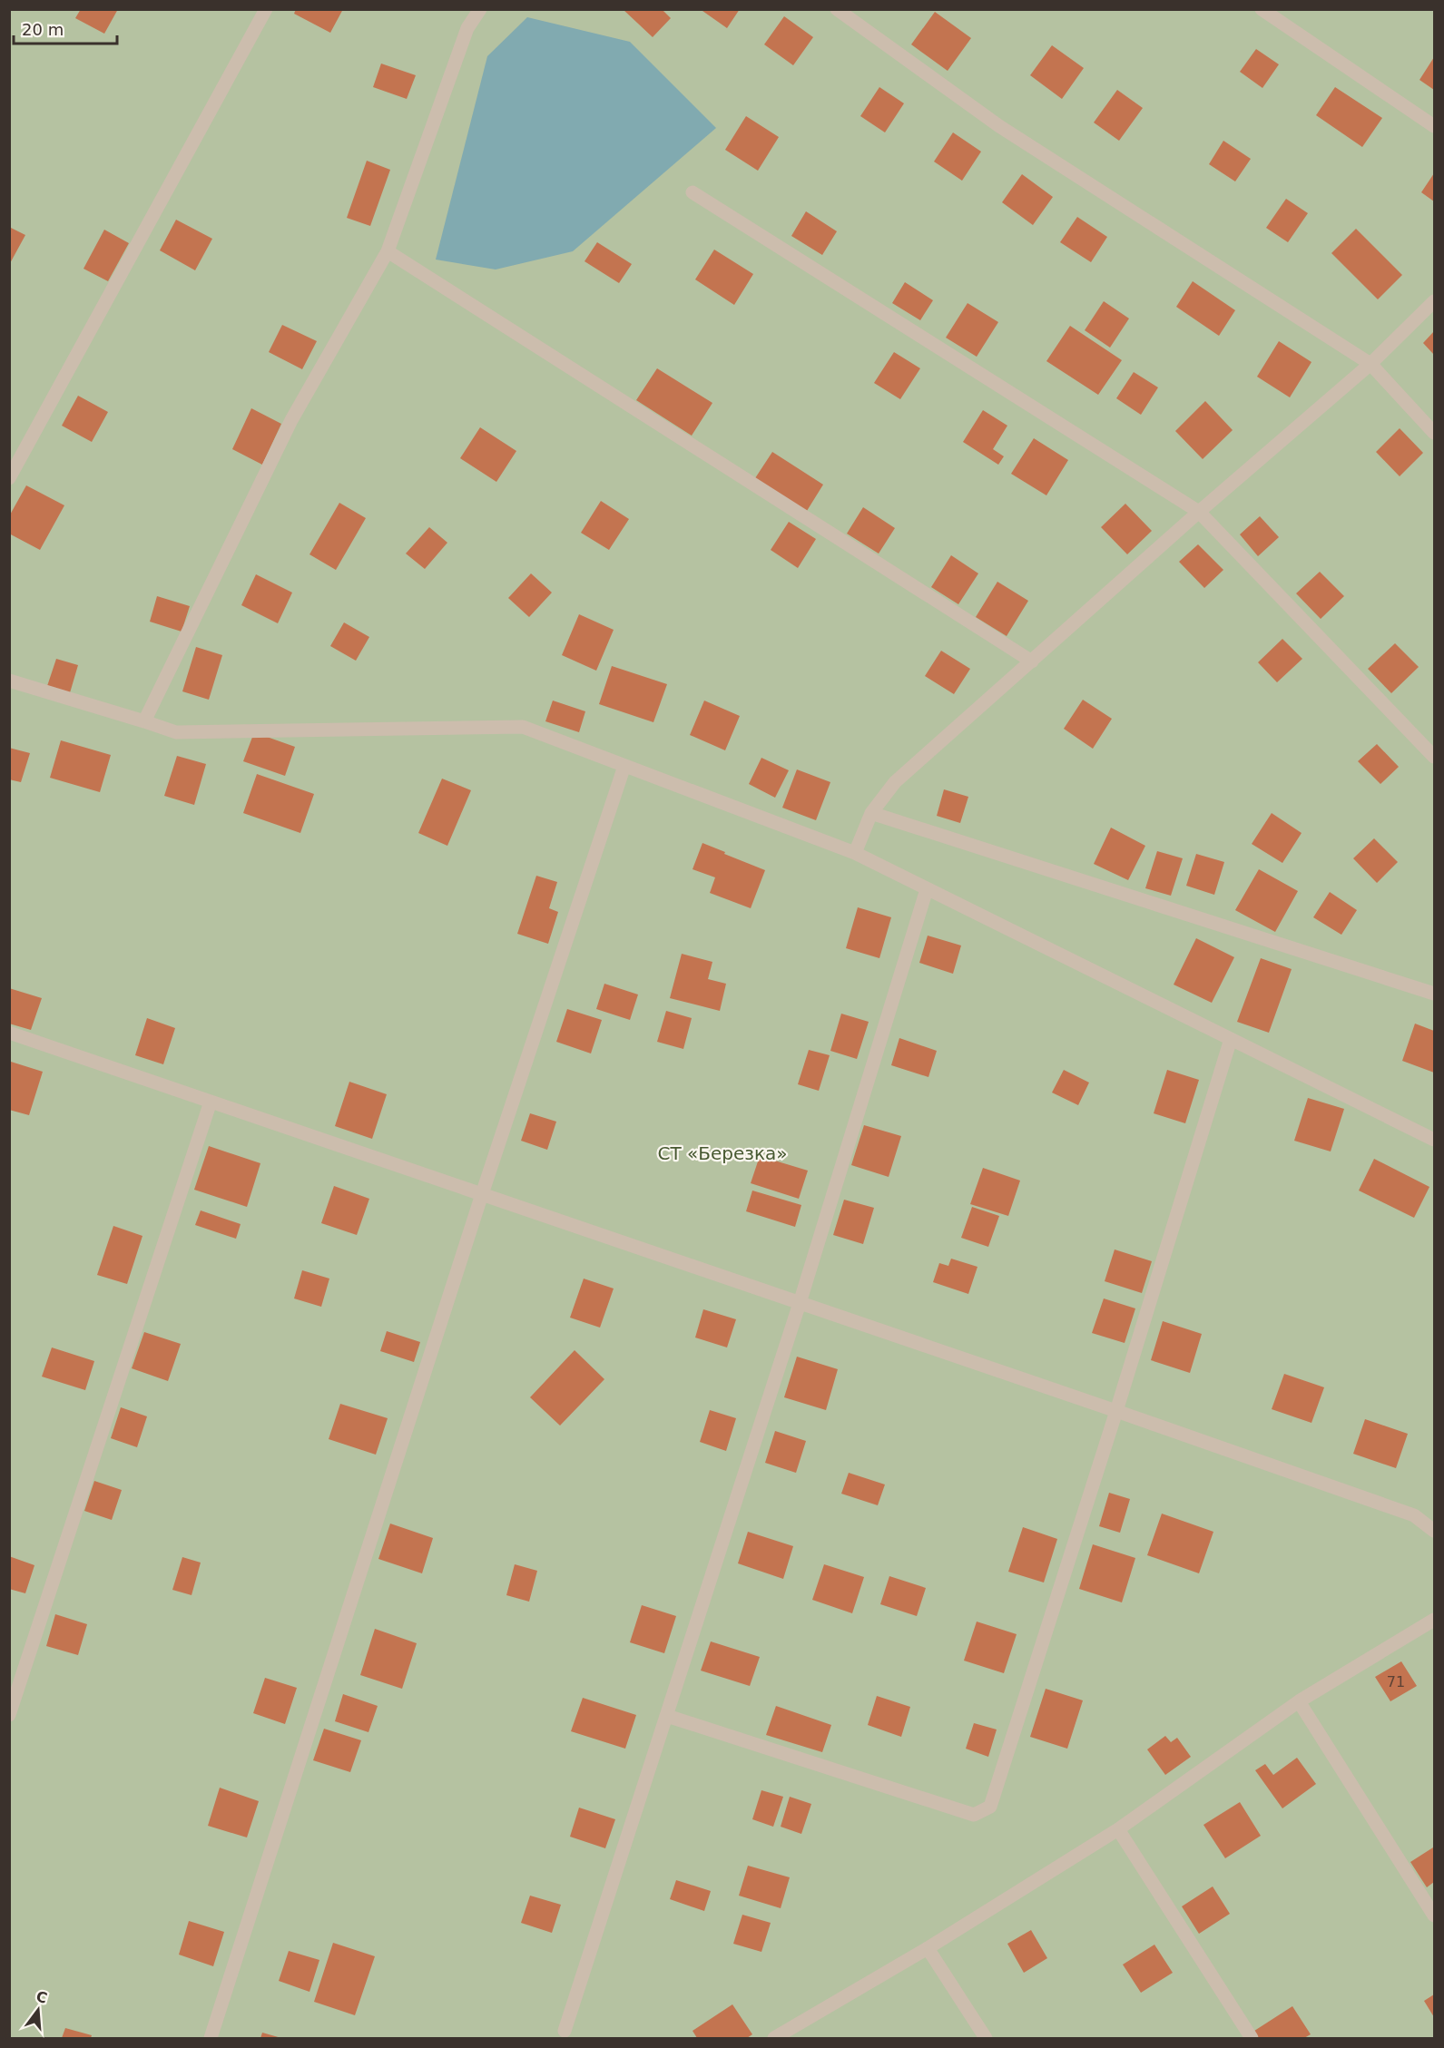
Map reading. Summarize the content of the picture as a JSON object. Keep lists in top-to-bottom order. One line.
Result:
{"parks":["СТ «Березка»"],"house_numbers":["71"],"scale_bar":"20 m","north":"top"}
